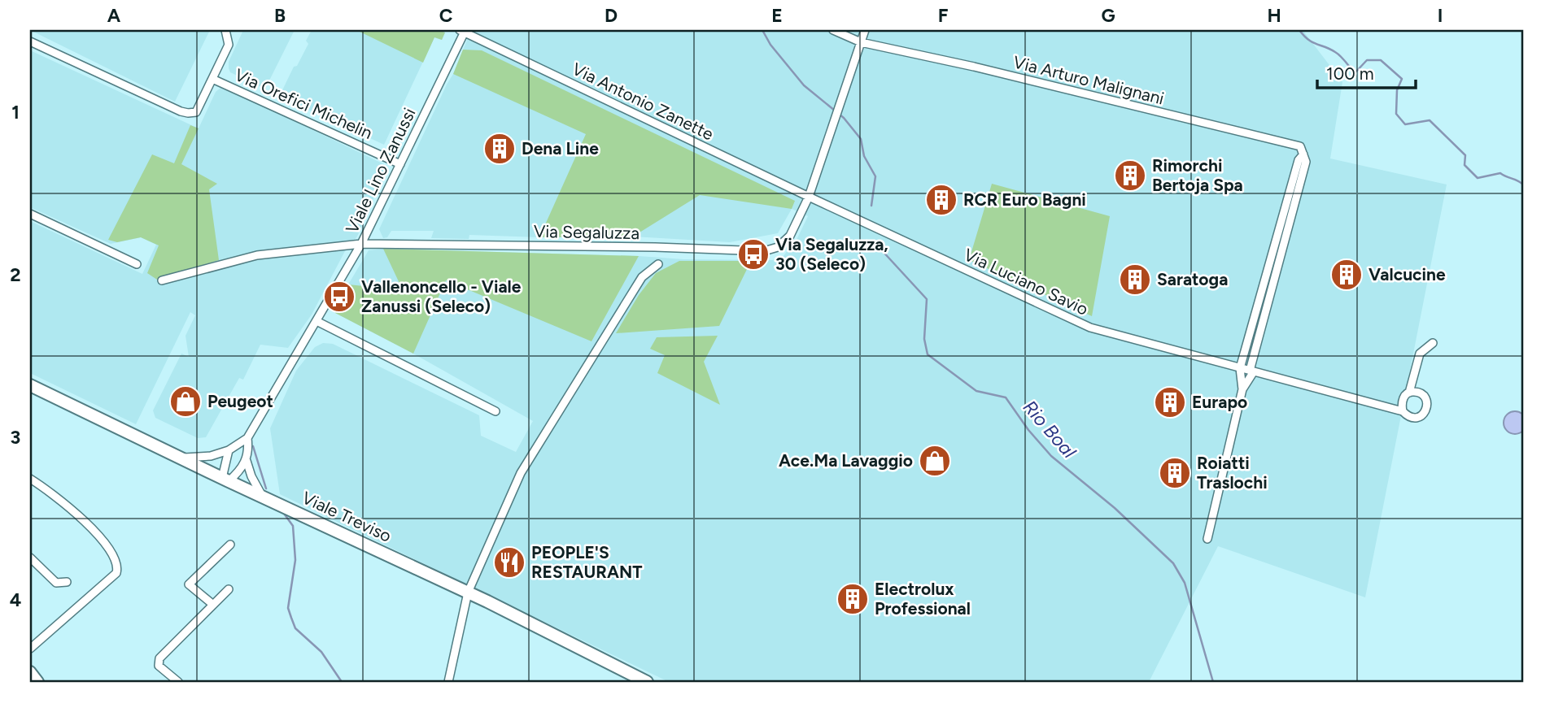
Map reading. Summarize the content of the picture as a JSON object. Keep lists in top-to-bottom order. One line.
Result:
{"streets":{"main road":["Viale Treviso"],"street":["Via Arturo Malignani","Via Antonio Zanette","Via Orefici Michelin","Viale Lino Zanussi","Via Segaluzza","Via Luciano Savio"]},"crossings":[["Via Arturo Malignani","Via Segaluzza"],["Via Antonio Zanette","Viale Lino Zanussi"],["Via Antonio Zanette","Via Segaluzza"],["Via Antonio Zanette","Via Luciano Savio"],["Via Orefici Michelin","Viale Lino Zanussi"],["Viale Lino Zanussi","Via Segaluzza"],["Viale Lino Zanussi","Viale Treviso"],["Via Segaluzza","Via Luciano Savio"]],"water":["Rio Boal"],"places":{"building":["Dena Line","Rimorchi Bertoja Spa","RCR Euro Bagni","Valcucine","Saratoga","Eurapo","Roiatti Traslochi","Electrolux Professional"],"bus stop":["Via Segaluzza, 30 (Seleco)","Vallenoncello - Viale Zanussi (Seleco)"],"shop":["Peugeot","Ace.Ma Lavaggio"],"restaurant":["PEOPLE'S RESTAURANT"]},"scale_bar":"100 m","grid":{"columns":["A","B","C","D","E","F","G","H","I"],"rows":["1","2","3","4"]}}
